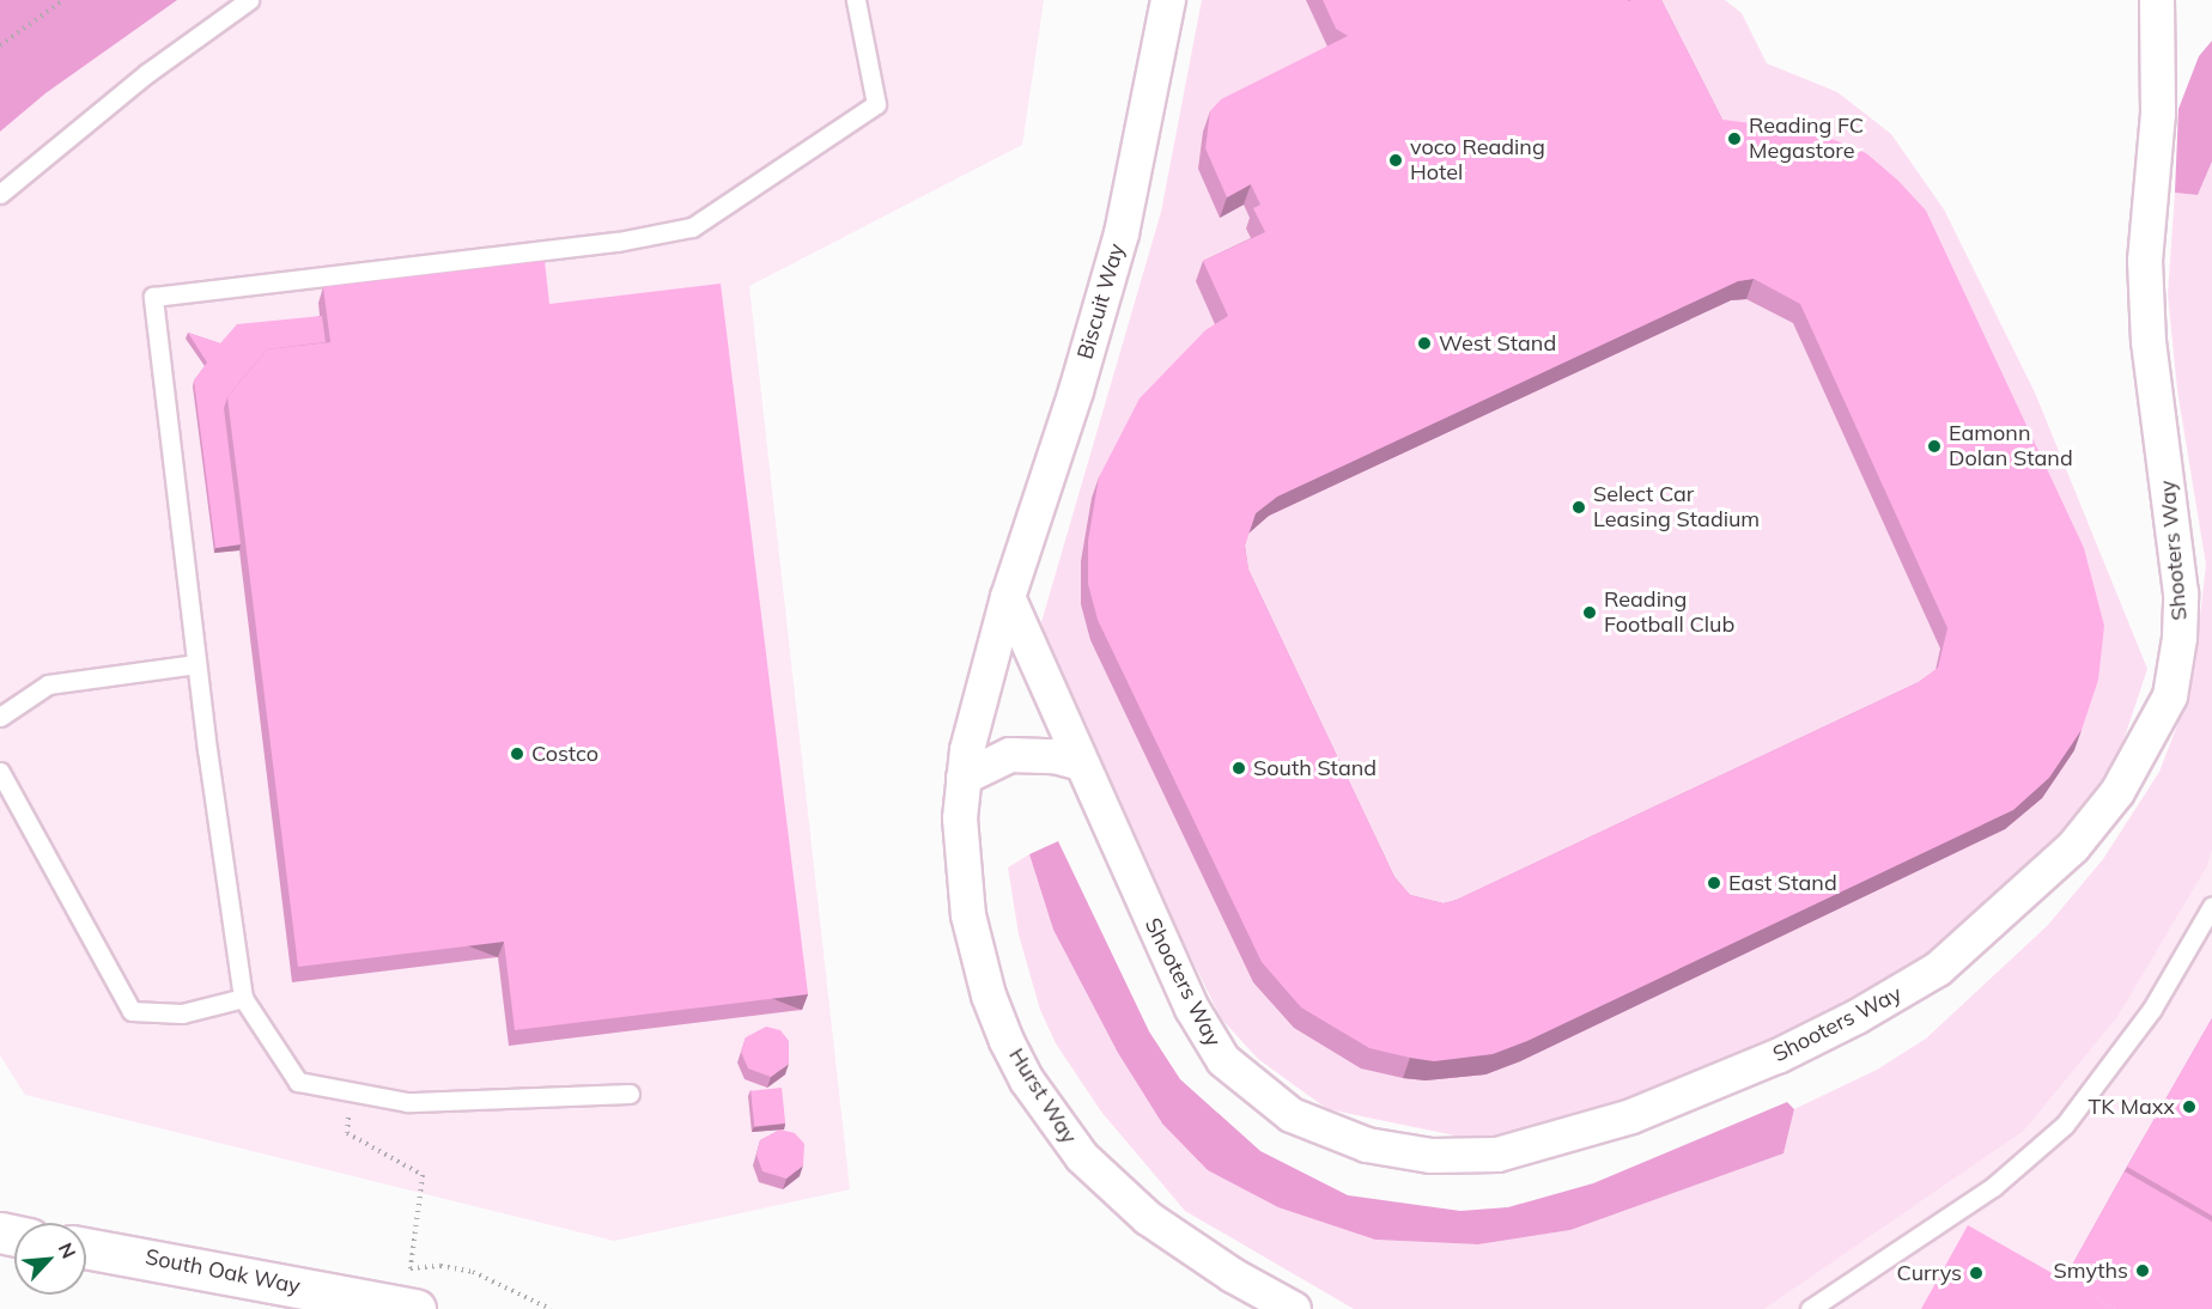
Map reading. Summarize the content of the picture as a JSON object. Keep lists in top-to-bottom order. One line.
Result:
{"streets":{"street":["Biscuit Way","Shooters Way","Hurst Way","South Oak Way"]},"crossings":[["Biscuit Way","Shooters Way"],["Biscuit Way","Hurst Way"],["Shooters Way","Hurst Way"]],"places":["Reading FC Megastore","voco Reading Hotel","West Stand","Eamonn Dolan Stand","Select Car Leasing Stadium","Reading Football Club","Costco","South Stand","East Stand","TK Maxx","Smyths","Currys"],"north":"top right"}
